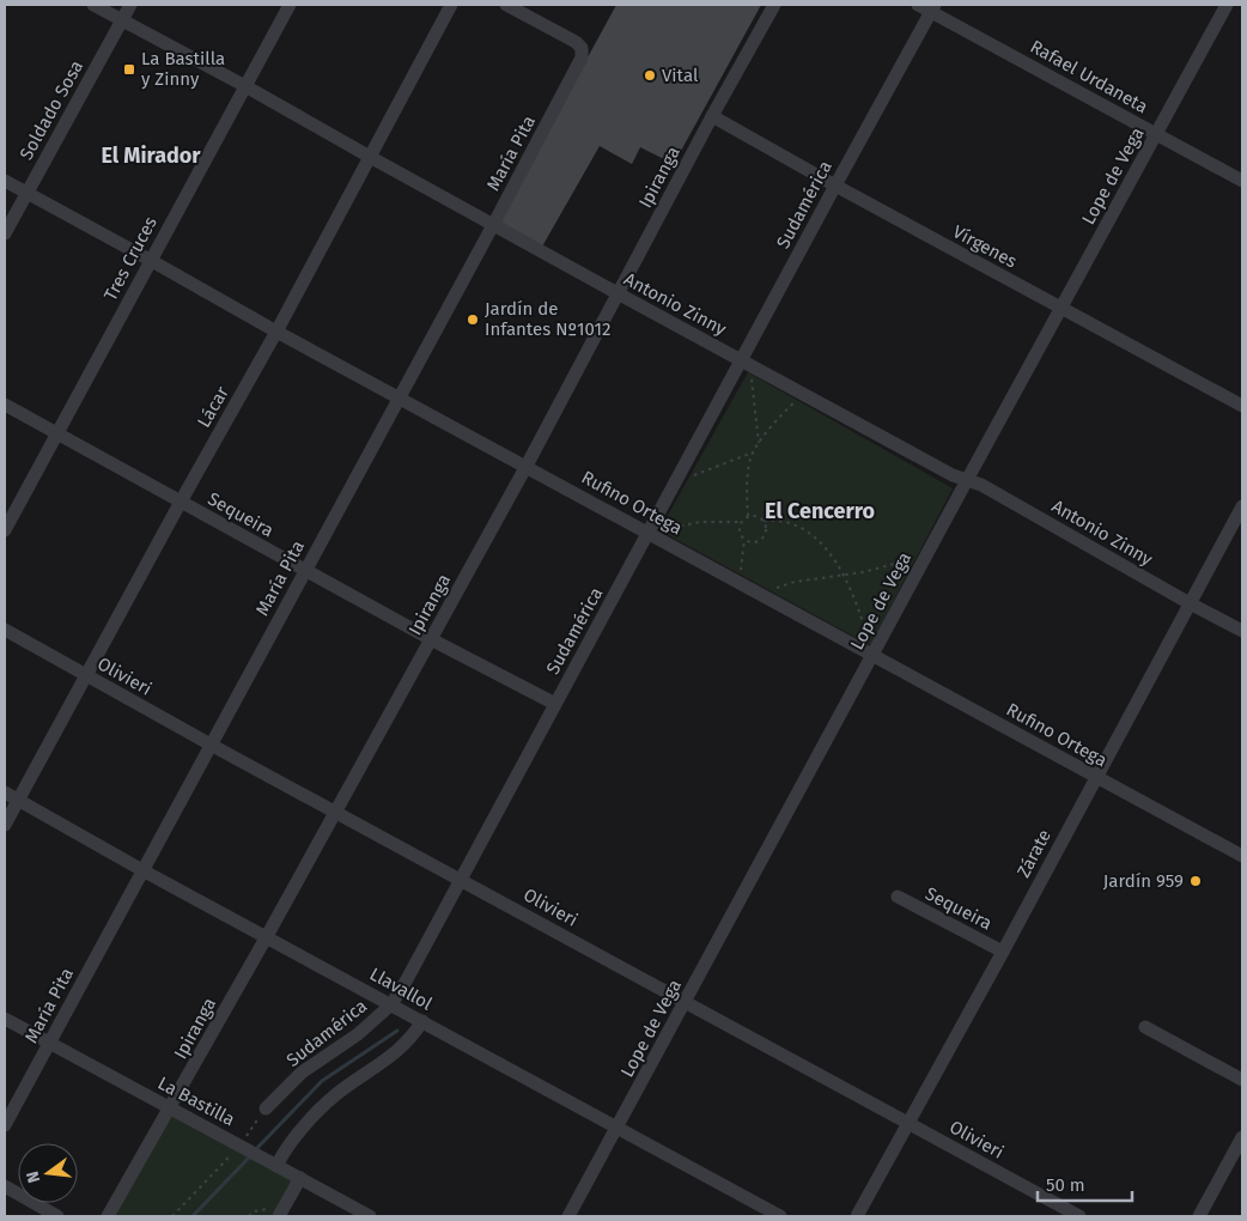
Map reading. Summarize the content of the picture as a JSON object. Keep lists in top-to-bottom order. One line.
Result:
{"streets":{"street":["Rafael Urdaneta","Soldado Sosa","María Pita","Lope de Vega","Ipiranga","Sudamérica","Vírgenes","Tres Cruces","Antonio Zinny","Lácar","Rufino Ortega","Sequeira","Olivieri","Zárate","Llavallol","La Bastilla"]},"crossings":[["Rafael Urdaneta","Lope de Vega"],["Rafael Urdaneta","Sudamérica"],["Soldado Sosa","Antonio Zinny"],["Soldado Sosa","Rufino Ortega"],["María Pita","Antonio Zinny"],["María Pita","Rufino Ortega"],["María Pita","Sequeira"],["María Pita","Olivieri"],["María Pita","Llavallol"],["María Pita","La Bastilla"],["Lope de Vega","Vírgenes"],["Lope de Vega","Antonio Zinny"],["Lope de Vega","Rufino Ortega"],["Lope de Vega","Olivieri"],["Lope de Vega","Llavallol"],["Ipiranga","Vírgenes"],["Ipiranga","Antonio Zinny"],["Ipiranga","Rufino Ortega"],["Ipiranga","Sequeira"],["Ipiranga","Olivieri"],["Ipiranga","Llavallol"],["Ipiranga","La Bastilla"],["Sudamérica","Vírgenes"],["Sudamérica","Antonio Zinny"],["Sudamérica","Rufino Ortega"],["Sudamérica","Sequeira"],["Sudamérica","Olivieri"],["Sudamérica","Llavallol"],["Tres Cruces","Antonio Zinny"],["Tres Cruces","Rufino Ortega"],["Tres Cruces","Sequeira"],["Antonio Zinny","Lácar"],["Antonio Zinny","Zárate"],["Lácar","Rufino Ortega"],["Lácar","Sequeira"],["Lácar","Olivieri"],["Lácar","Llavallol"],["Rufino Ortega","Zárate"],["Sequeira","Zárate"],["Olivieri","Zárate"]],"districts":["El Mirador","El Cencerro"],"places":{"transit":["La Bastilla y Zinny"],"other":["Vital","Jardín de Infantes Nº1012","Jardín 959"]},"scale_bar":"50 m","north":"left"}
